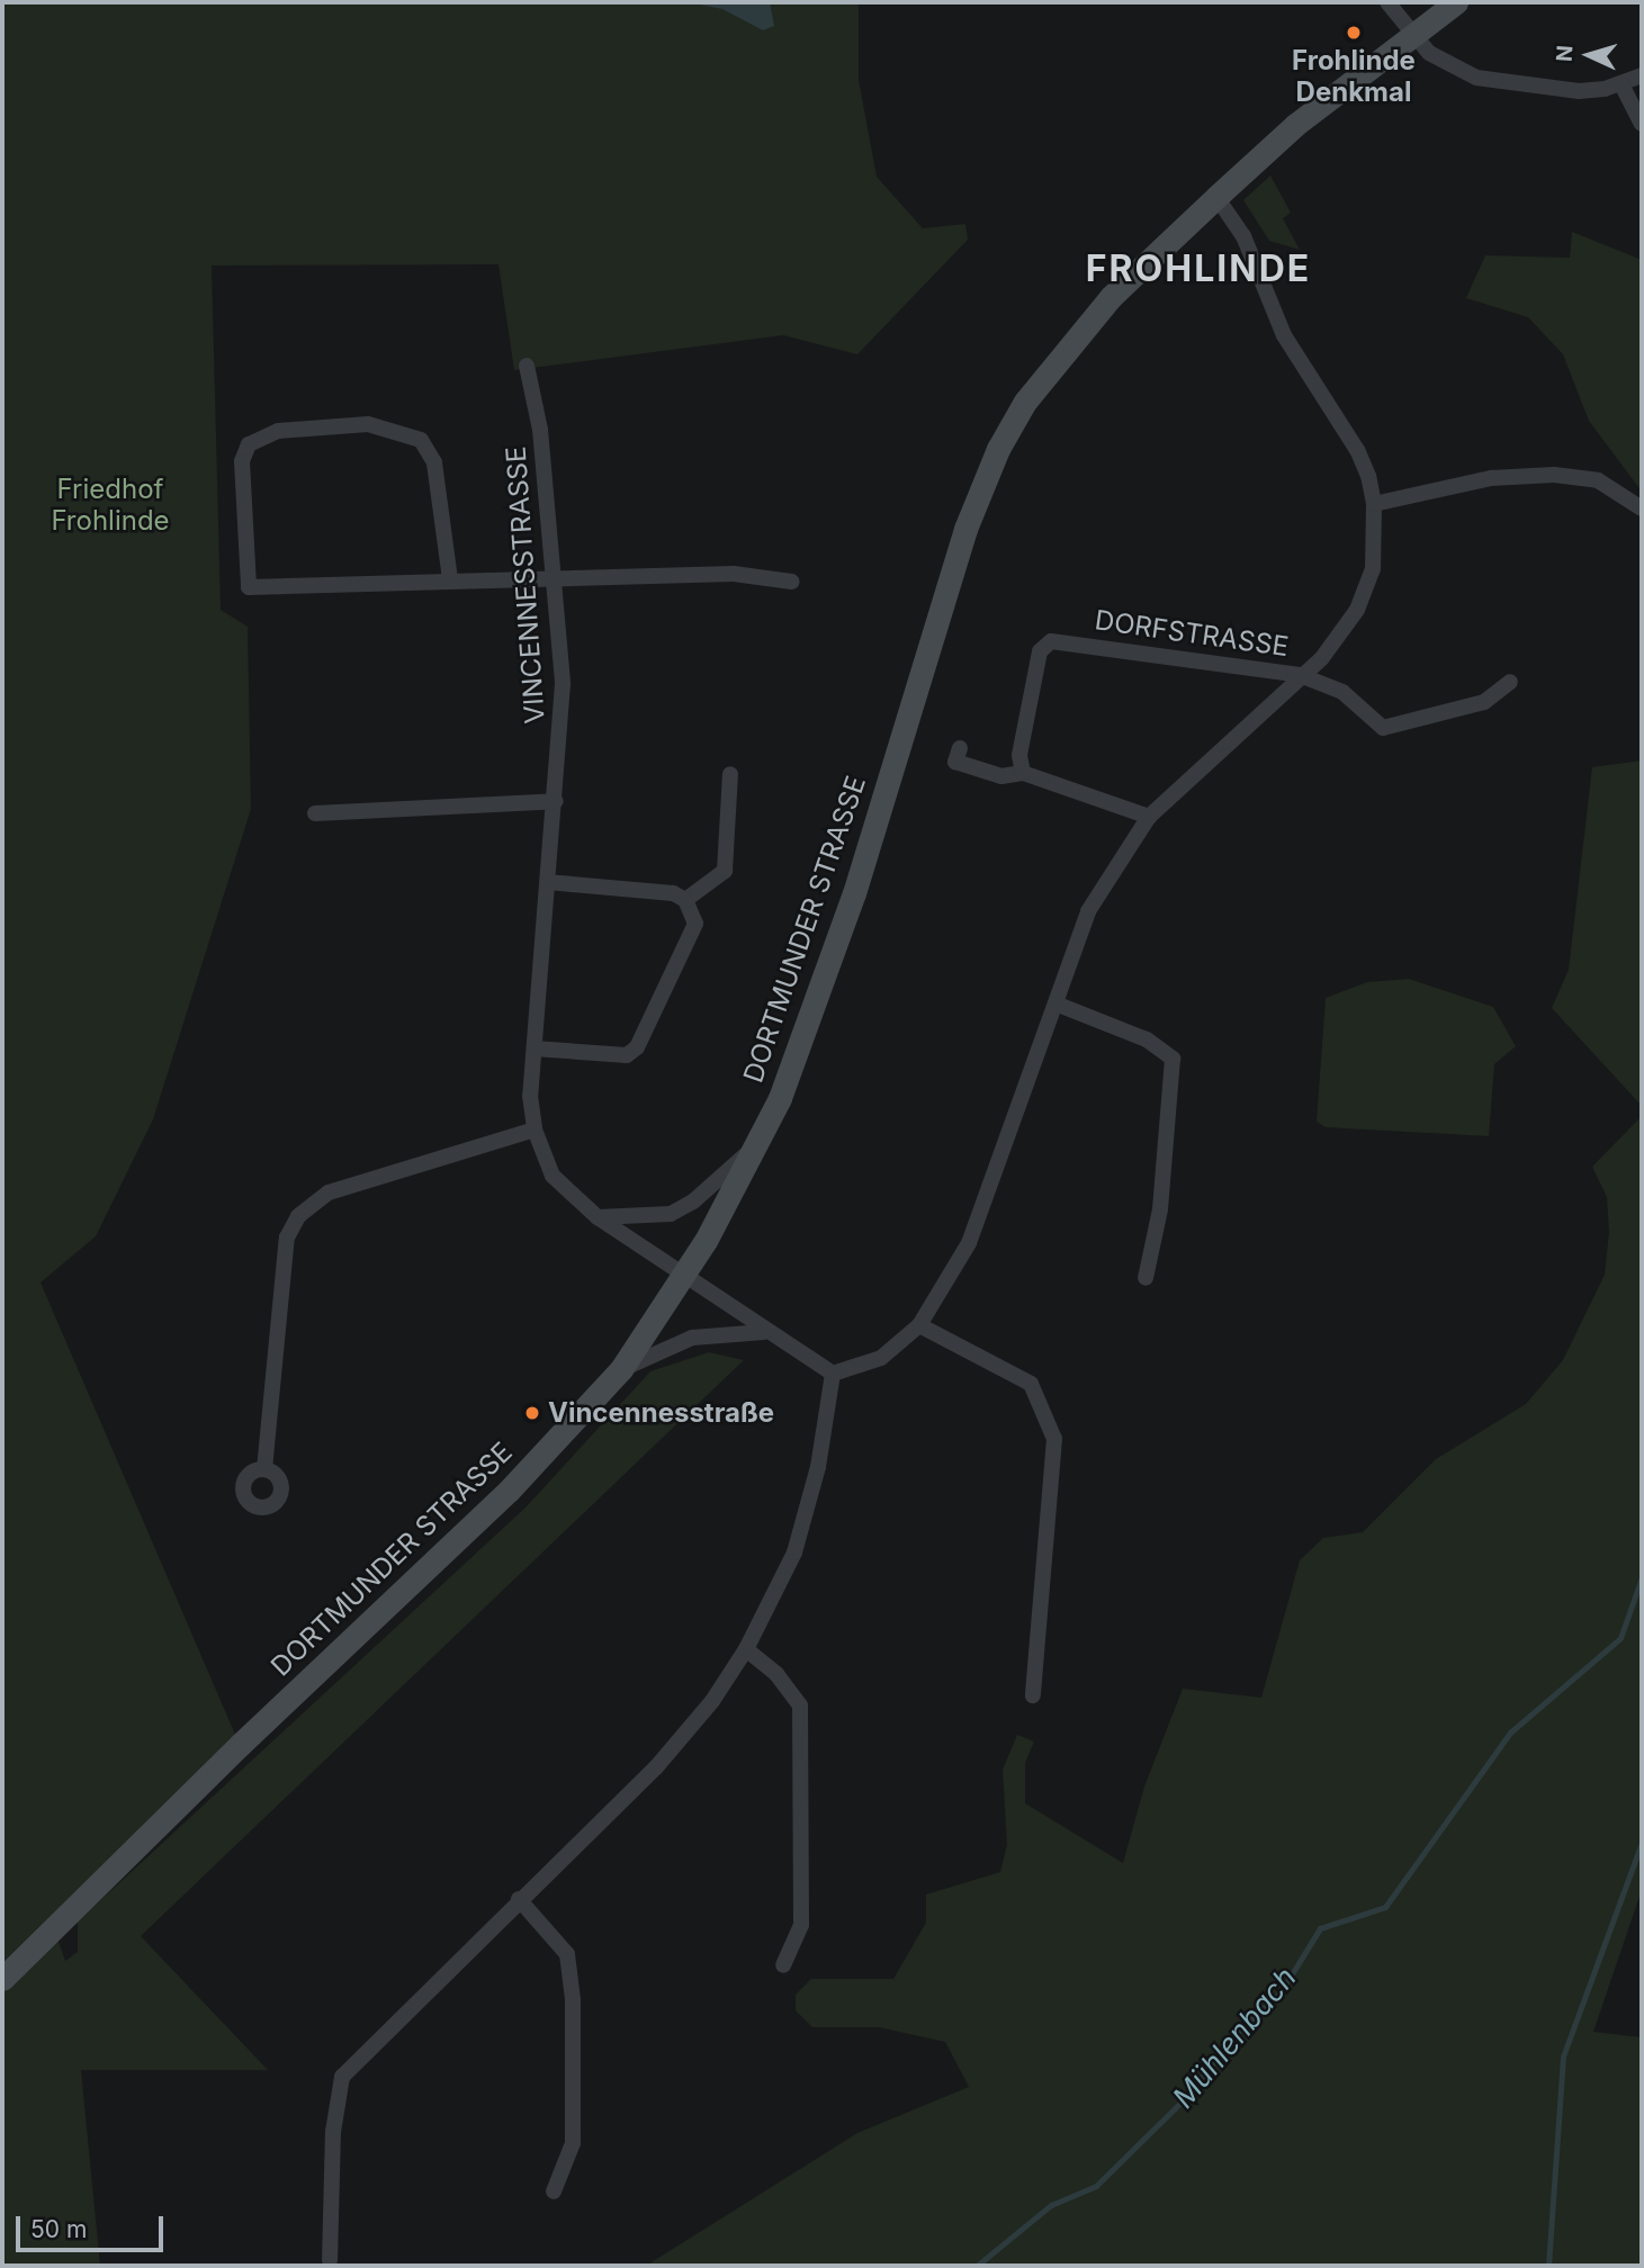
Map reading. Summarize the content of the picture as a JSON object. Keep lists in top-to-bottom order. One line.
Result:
{"streets":{"main road":["DORTMUNDER STRASSE"],"street":["VINCENNESSTRASSE","DORFSTRASSE"]},"crossings":[["VINCENNESSTRASSE","DORTMUNDER STRASSE"],["DORFSTRASSE","DORTMUNDER STRASSE"]],"districts":["FROHLINDE"],"water":["Mühlenbach"],"parks":["Friedhof Frohlinde"],"places":["Frohlinde Denkmal","Vincennesstraße"],"scale_bar":"50 m","north":"left"}
